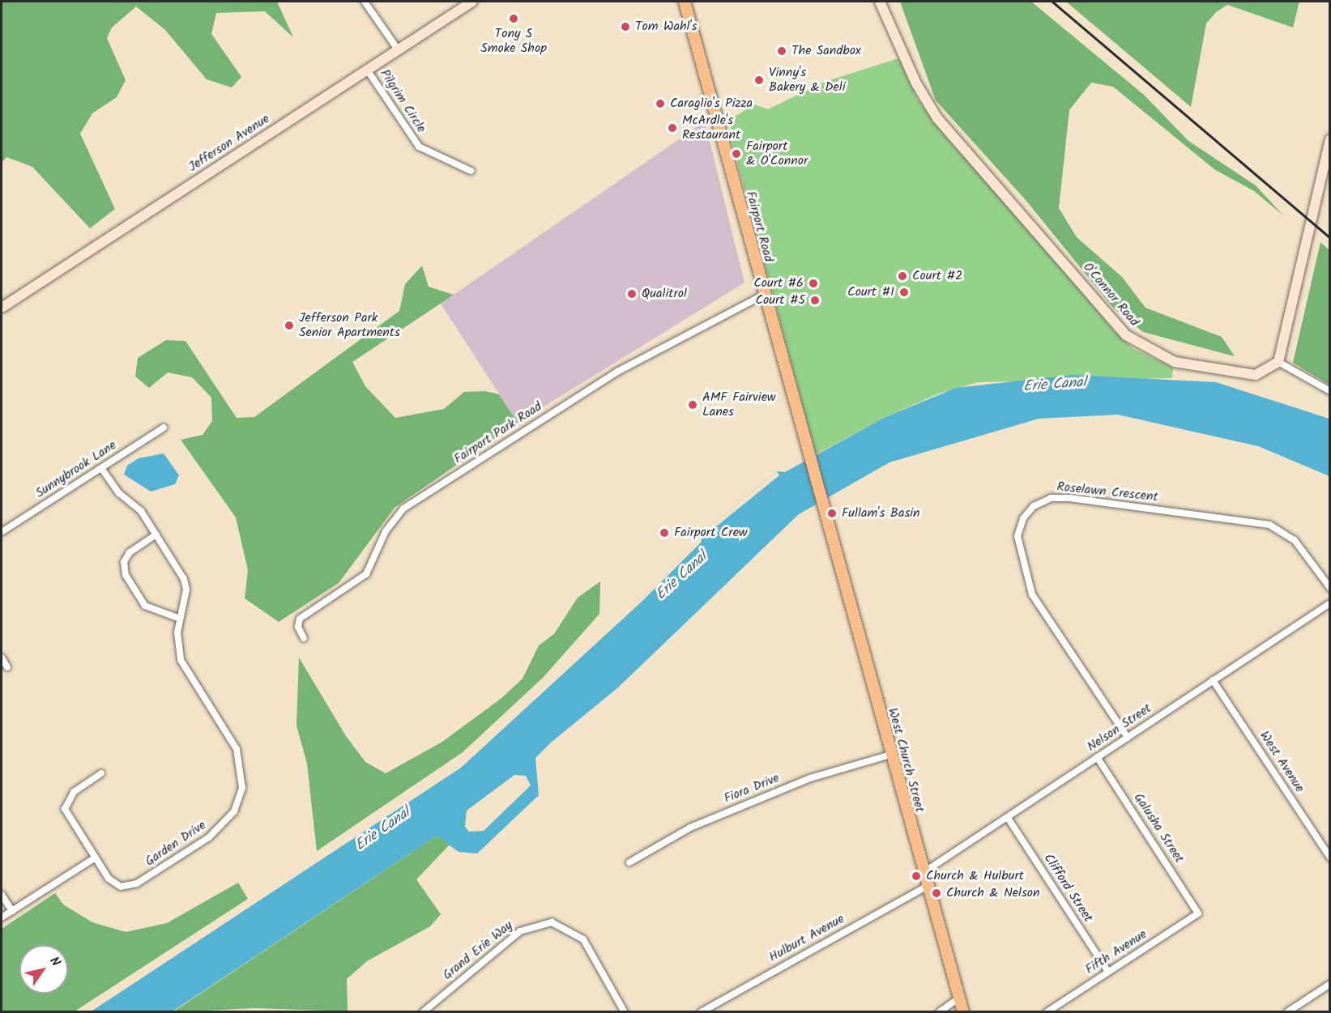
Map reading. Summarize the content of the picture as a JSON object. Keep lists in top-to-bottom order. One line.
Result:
{"streets":{"main road":["Fairport Road","West Church Street"],"street":["Pilgrim Circle","Jefferson Avenue","O'Connor Road","Fairport Park Road","Sunnybrook Lane","Roselawn Crescent","Nelson Street","West Avenue","Fiora Drive","Galusha Street","Garden Drive","Clifford Street","Hulburt Avenue","Grand Erie Way","Fifth Avenue"]},"crossings":[["Pilgrim Circle","Jefferson Avenue"],["Fairport Road","Fairport Park Road"],["Fairport Road","West Church Street"],["Sunnybrook Lane","Garden Drive"],["Roselawn Crescent","Nelson Street"],["Nelson Street","West Church Street"],["Nelson Street","West Avenue"],["Nelson Street","Galusha Street"],["Nelson Street","Clifford Street"],["West Church Street","Fiora Drive"],["West Church Street","Hulburt Avenue"],["Galusha Street","Fifth Avenue"],["Clifford Street","Fifth Avenue"]],"water":["Erie Canal"],"places":["Tony S Smoke Shop","Tom Wahl's","The Sandbox","Vinny's Bakery & Deli","Caraglio's Pizza","McArdle's Restaurant","Fairport & O'Connor","Court #2","Court #6","Court #1","Qualitrol","Court #5","Jefferson Park Senior Apartments","AMF Fairview Lanes","Fullam's Basin","Fairport Crew","Church & Hulburt","Church & Nelson"],"north":"top right"}
